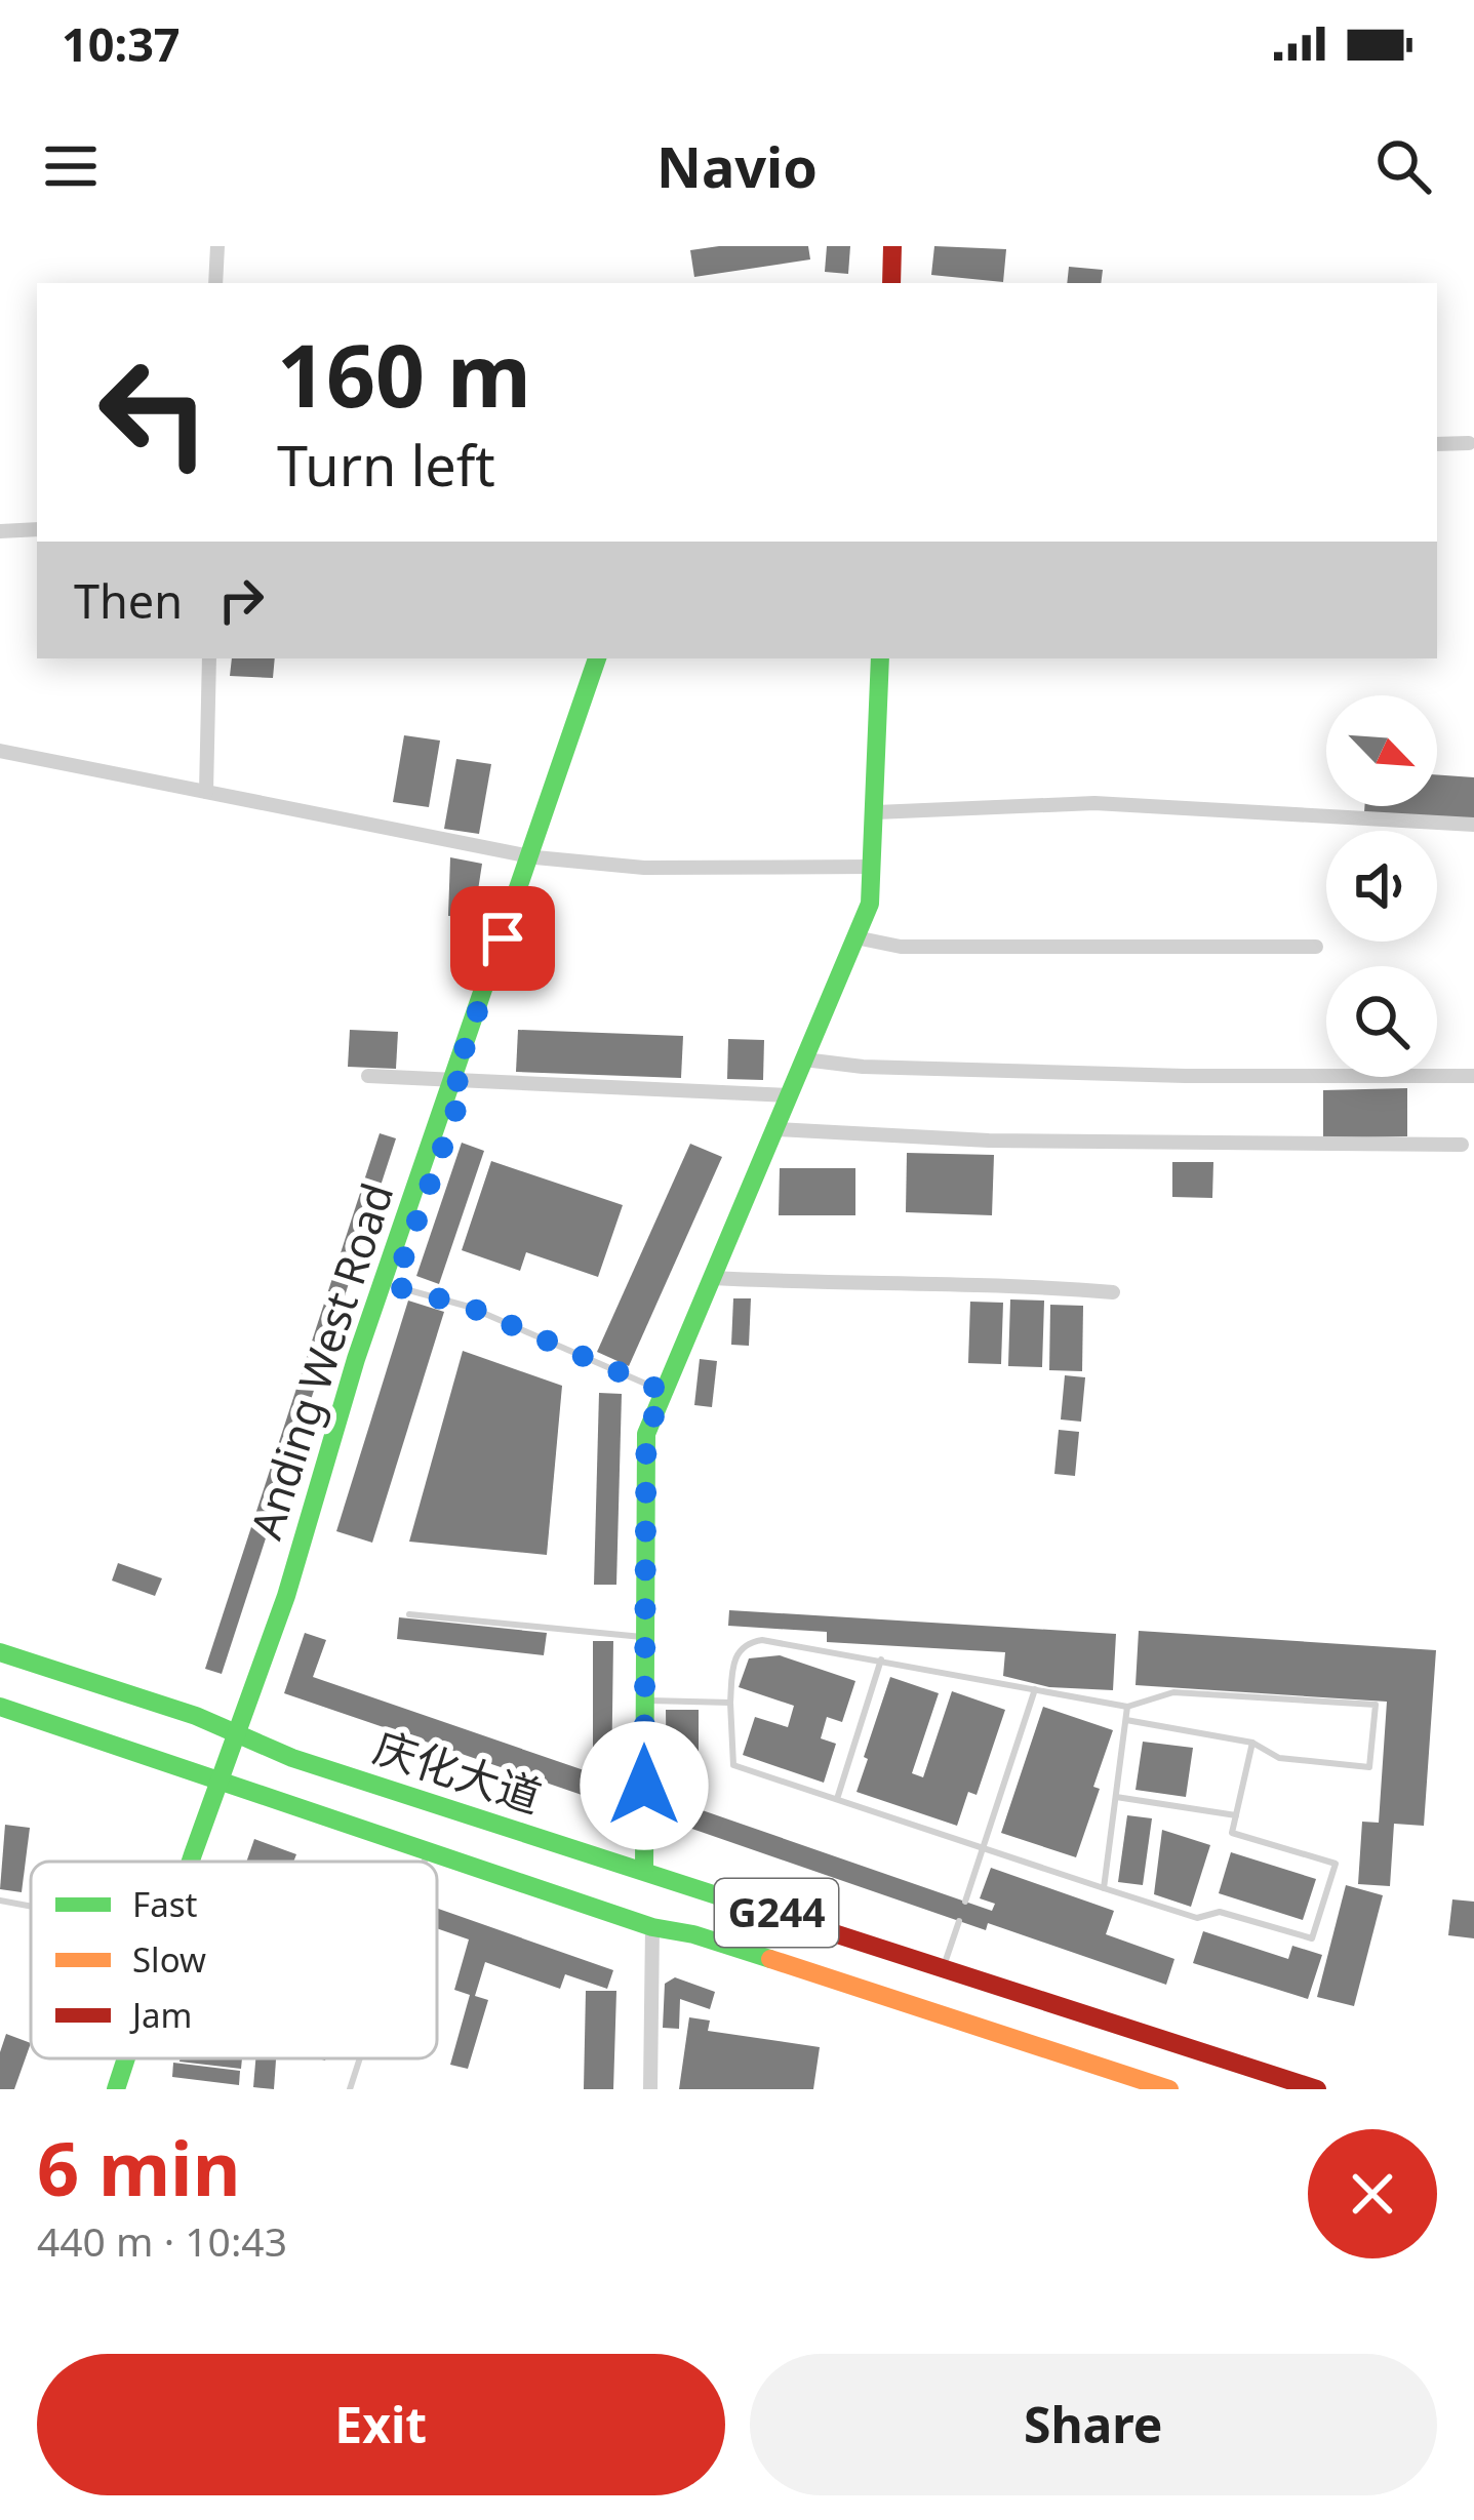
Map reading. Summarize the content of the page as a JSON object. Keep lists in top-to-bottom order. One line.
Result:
{"streets":{"main road":["Anding West Road","庆化大道","G244"]},"crossings":[["Anding West Road","庆化大道"]],"legend":["Fast","Slow","Jam"],"north":"bottom right","page":{"status":"10:37","header":"Navio","turn":["160 m","Turn left"],"then":"Then","heading":["6 min","440 m · 10:43"],"buttons":["Exit","Share"]}}
